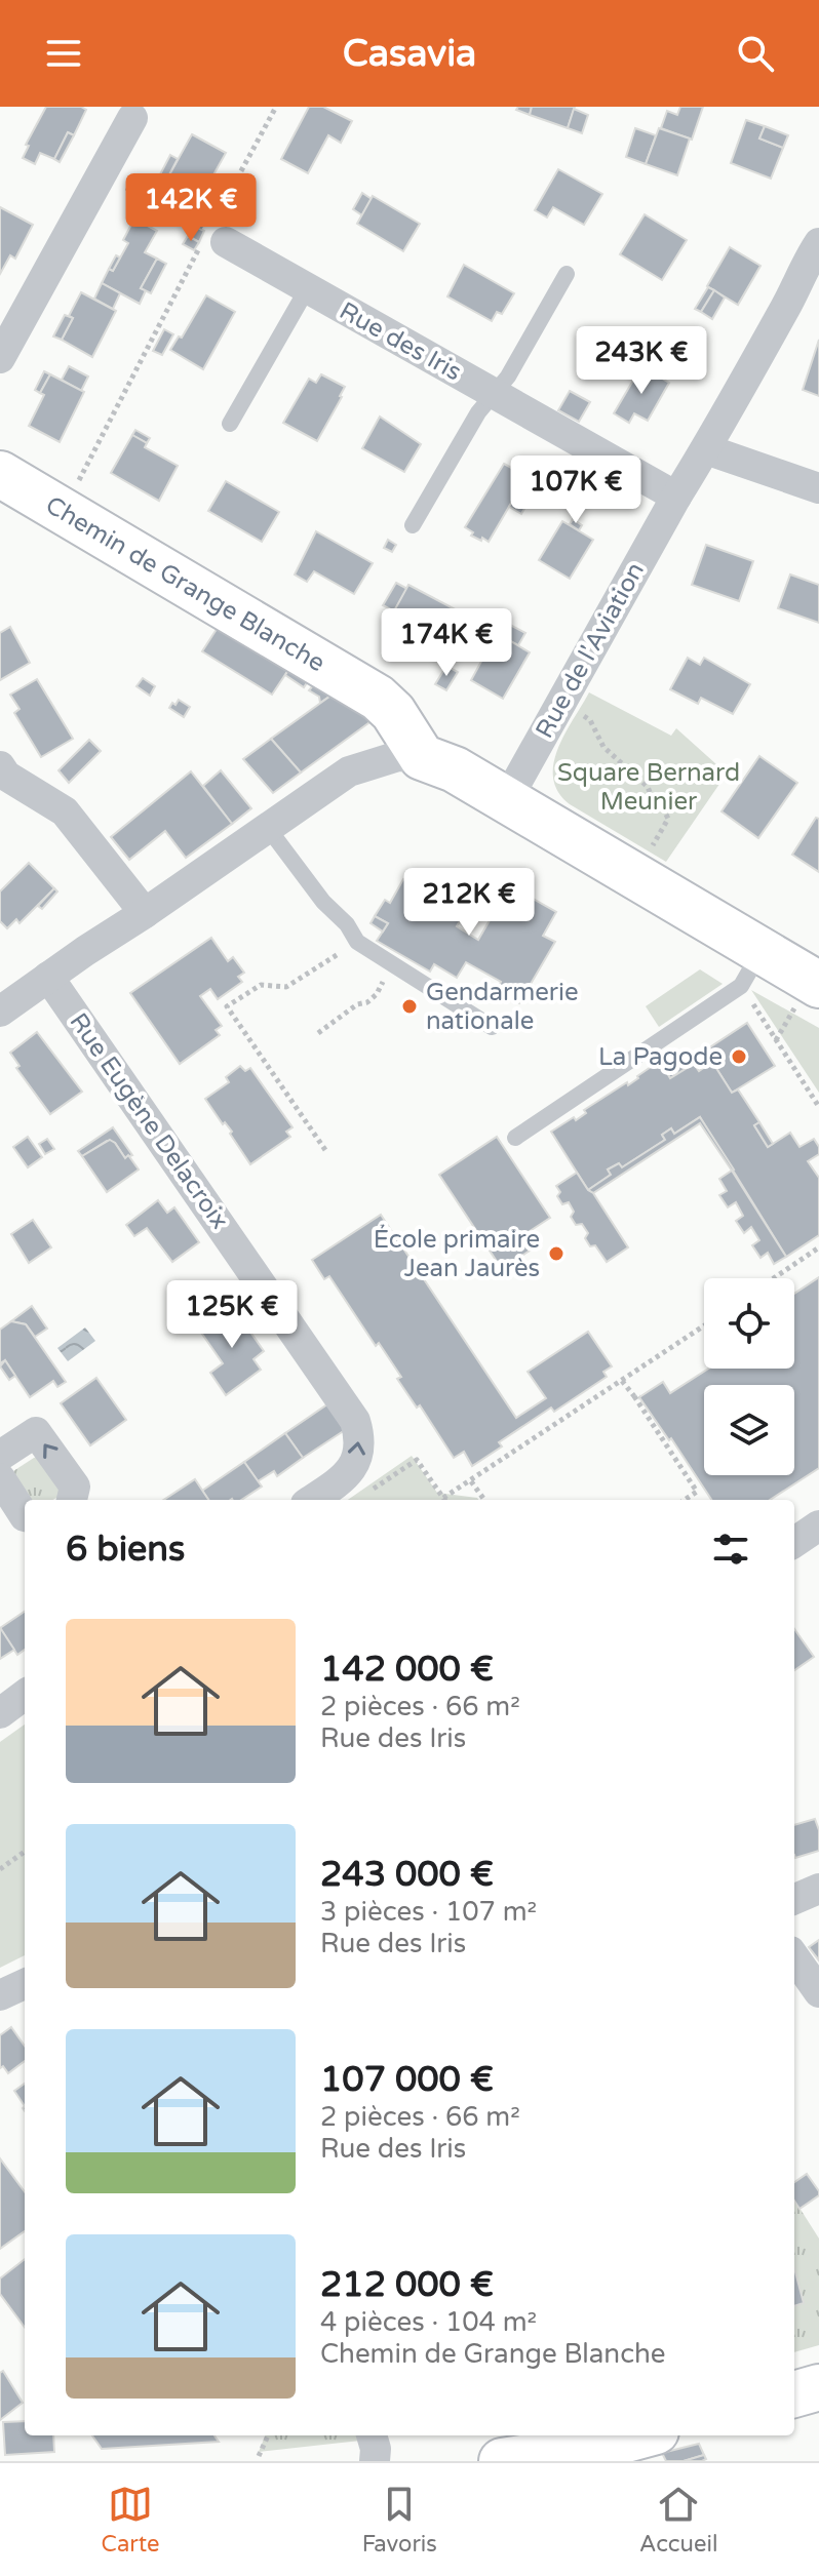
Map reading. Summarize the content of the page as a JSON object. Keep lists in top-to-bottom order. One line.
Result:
{"streets":{"street":["Rue des Iris","Chemin de Grange Blanche","Rue de l'Aviation","Rue Eugène Delacroix"]},"crossings":[["Rue des Iris","Rue de l'Aviation"]],"one_way":["Rue Eugène Delacroix"],"parks":["Square Bernard Meunier"],"places":["Gendarmerie nationale","La Pagode","École primaire Jean Jaurès"],"page":{"header":"Casavia","price":["142K €","243K €","107K €","174K €","212K €","125K €"],"heading":"6 biens","list":[{"name":"142 000 €","note":"2 pièces · 66 m² · Rue des Iris"},{"name":"243 000 €","note":"3 pièces · 107 m² · Rue des Iris"},{"name":"107 000 €","note":"2 pièces · 66 m² · Rue des Iris"},{"name":"212 000 €","note":"4 pièces · 104 m² · Chemin de Grange Blanche"}],"tabs":["Carte","Favoris","Accueil"]}}
